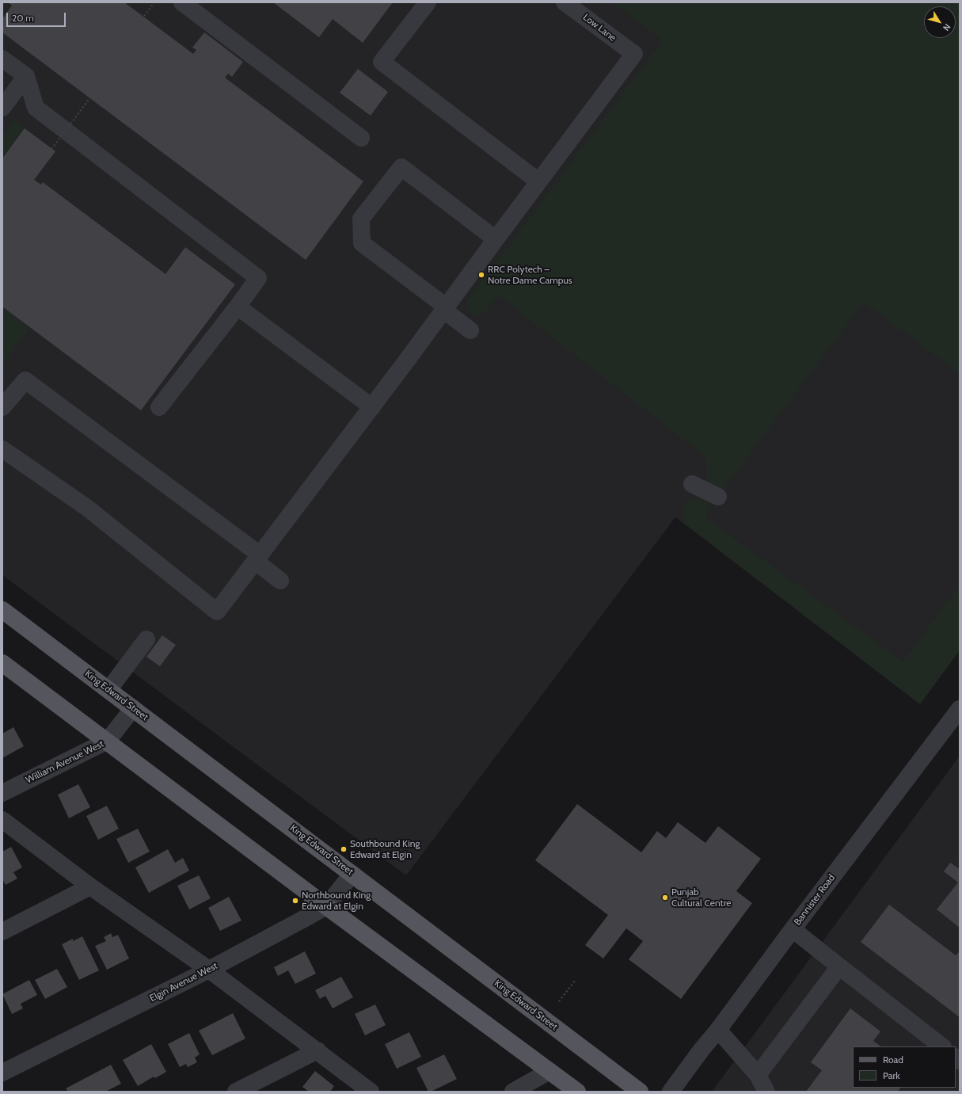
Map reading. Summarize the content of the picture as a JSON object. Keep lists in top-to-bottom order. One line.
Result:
{"streets":{"main road":["King Edward Street"],"street":["Low Lane","William Avenue West","Bannister Road","Elgin Avenue West"]},"crossings":[["King Edward Street","William Avenue West"],["King Edward Street","Elgin Avenue West"]],"places":["RRC Polytech – Notre Dame Campus","Southbound King Edward at Elgin","Punjab Cultural Centre","Northbound King Edward at Elgin"],"legend":["Road","Park"],"scale_bar":"20 m","north":"bottom right"}
